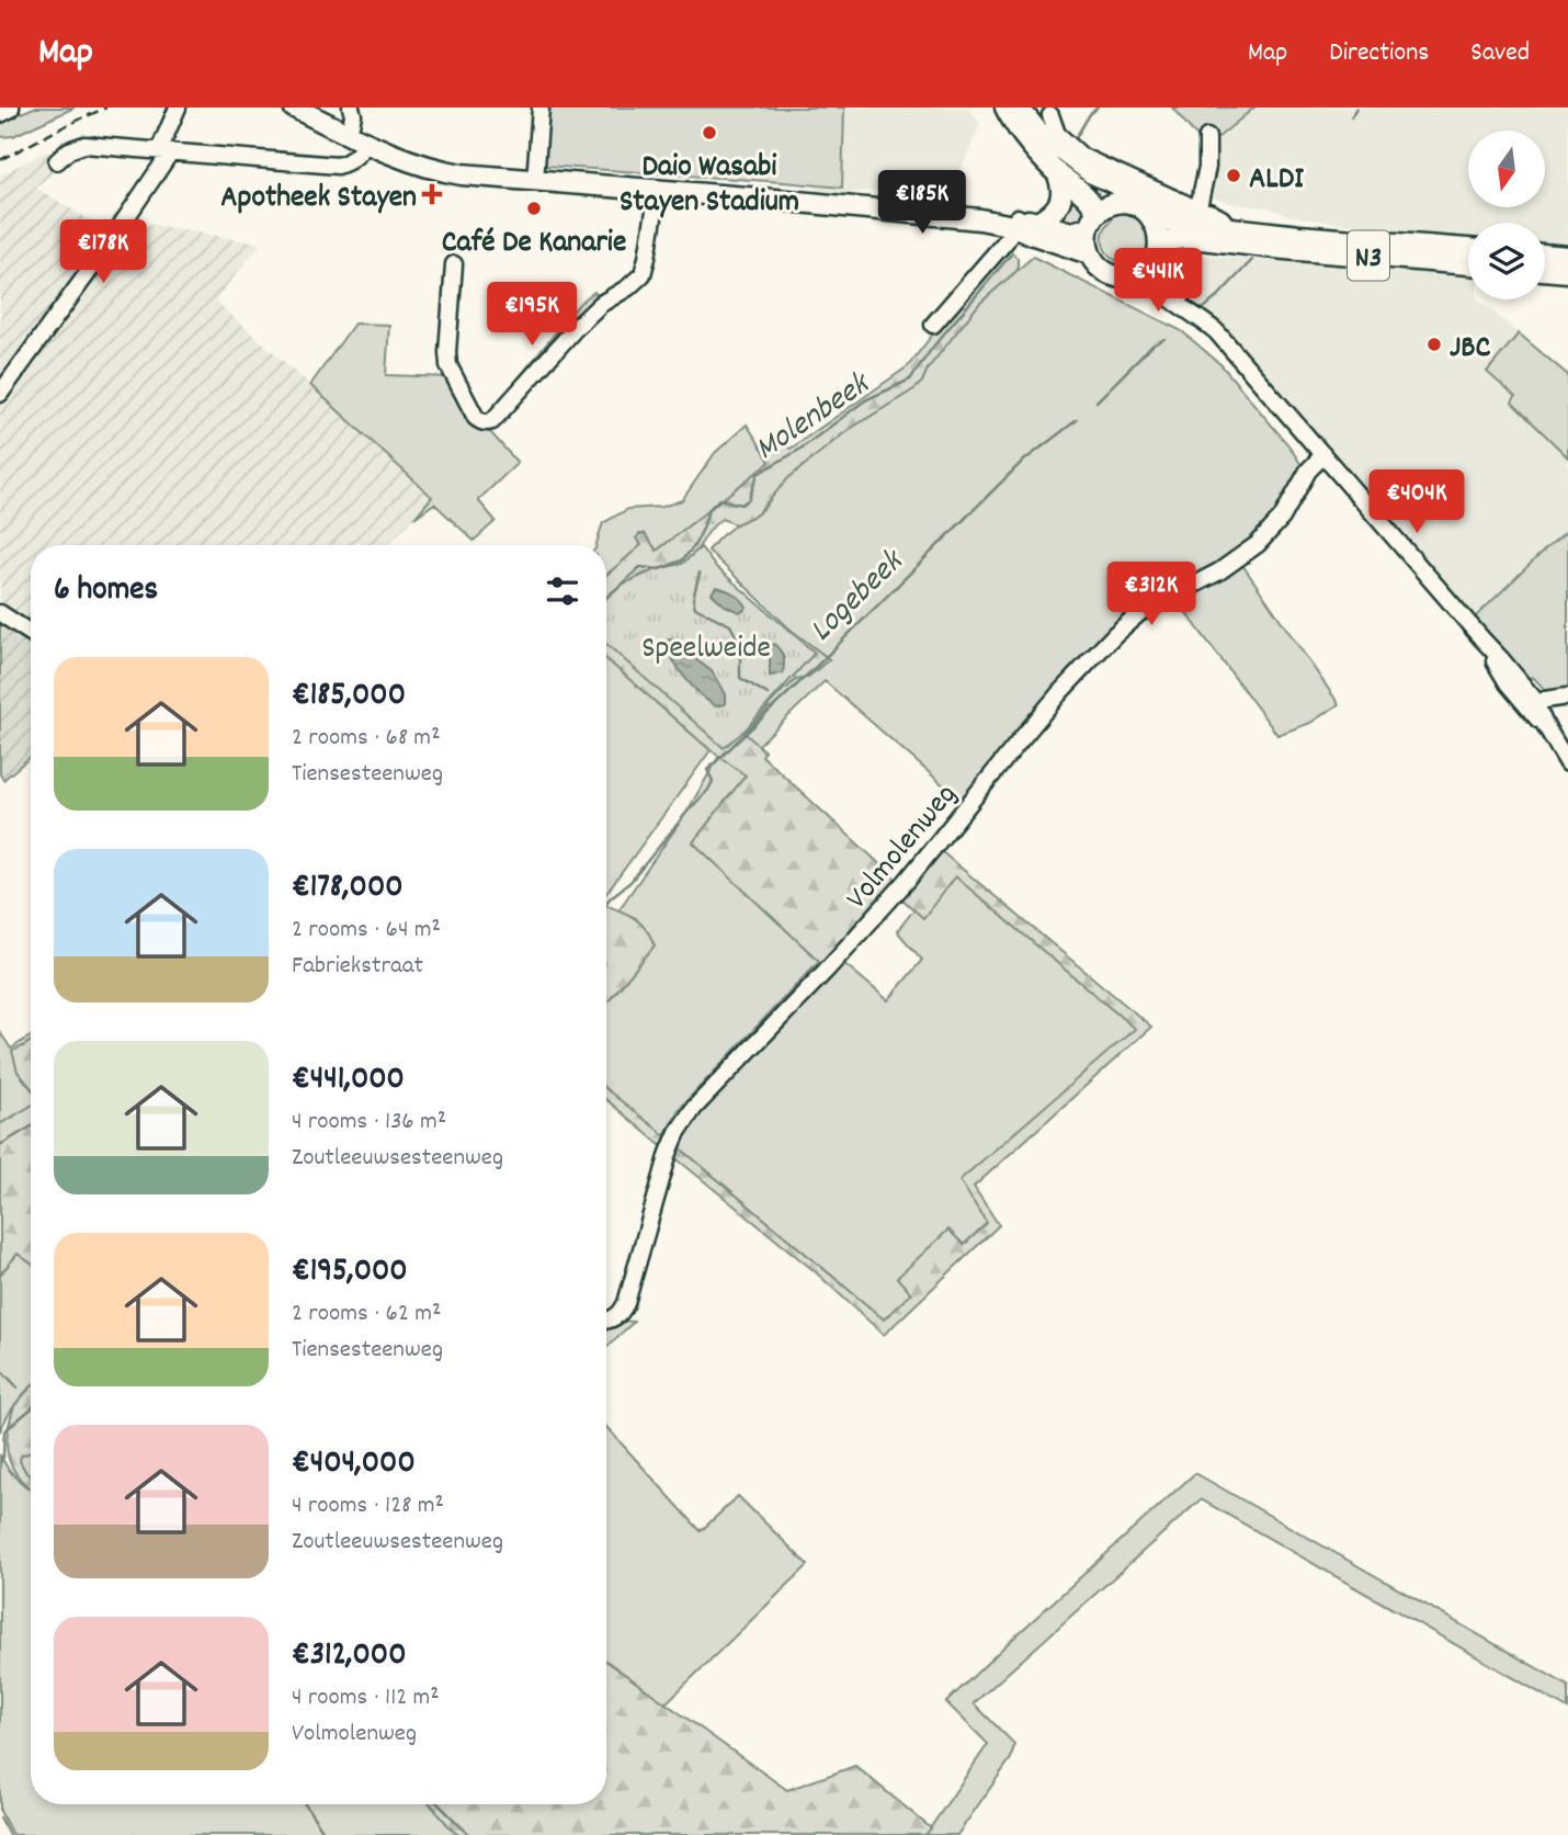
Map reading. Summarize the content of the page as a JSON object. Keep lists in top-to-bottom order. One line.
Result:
{"streets":{"main road":["N3"],"street":["Volmolenweg"]},"water":["Molenbeek","Logebeek"],"parks":["Speelweide"],"places":{"other":["Daio Wasabi Stayen Stadium","ALDI","Café De Kanarie","JBC"],"health":["Apotheek Stayen"]},"north":"bottom","page":{"header":"Map","nav":["Map","Directions","Saved"],"price":["€185K","€178K","€441K","€195K","€404K","€312K"],"heading":"6 homes","list":[{"name":"€185,000","note":"2 rooms · 68 m² · Tiensesteenweg"},{"name":"€178,000","note":"2 rooms · 64 m² · Fabriekstraat"},{"name":"€441,000","note":"4 rooms · 136 m² · Zoutleeuwsesteenweg"},{"name":"€195,000","note":"2 rooms · 62 m² · Tiensesteenweg"},{"name":"€404,000","note":"4 rooms · 128 m² · Zoutleeuwsesteenweg"},{"name":"€312,000","note":"4 rooms · 112 m² · Volmolenweg"}]}}
